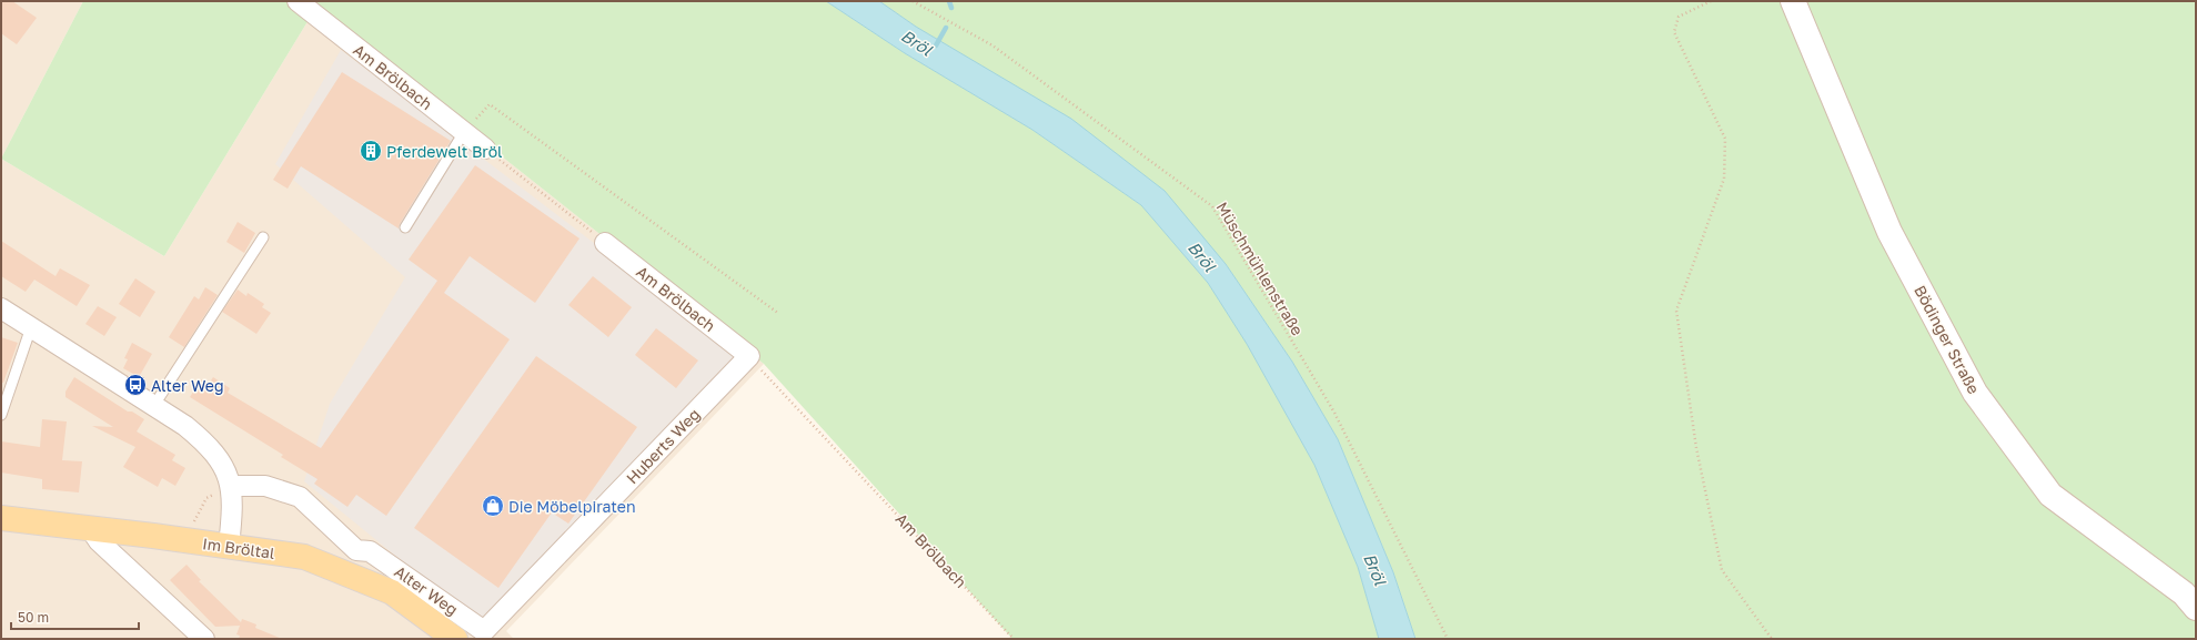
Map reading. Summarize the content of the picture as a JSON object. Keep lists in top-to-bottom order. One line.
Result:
{"streets":{"main road":["Im Bröltal"],"street":["Am Brölbach","Bödinger Straße","Huberts Weg","Alter Weg"],"path":["Müschmühlenstraße"]},"crossings":[["Am Brölbach","Huberts Weg"],["Huberts Weg","Alter Weg"]],"water":["Bröl"],"places":{"building":["Pferdewelt Bröl"],"bus stop":["Alter Weg"],"shop":["Die Möbelpiraten"]},"scale_bar":"50 m"}
